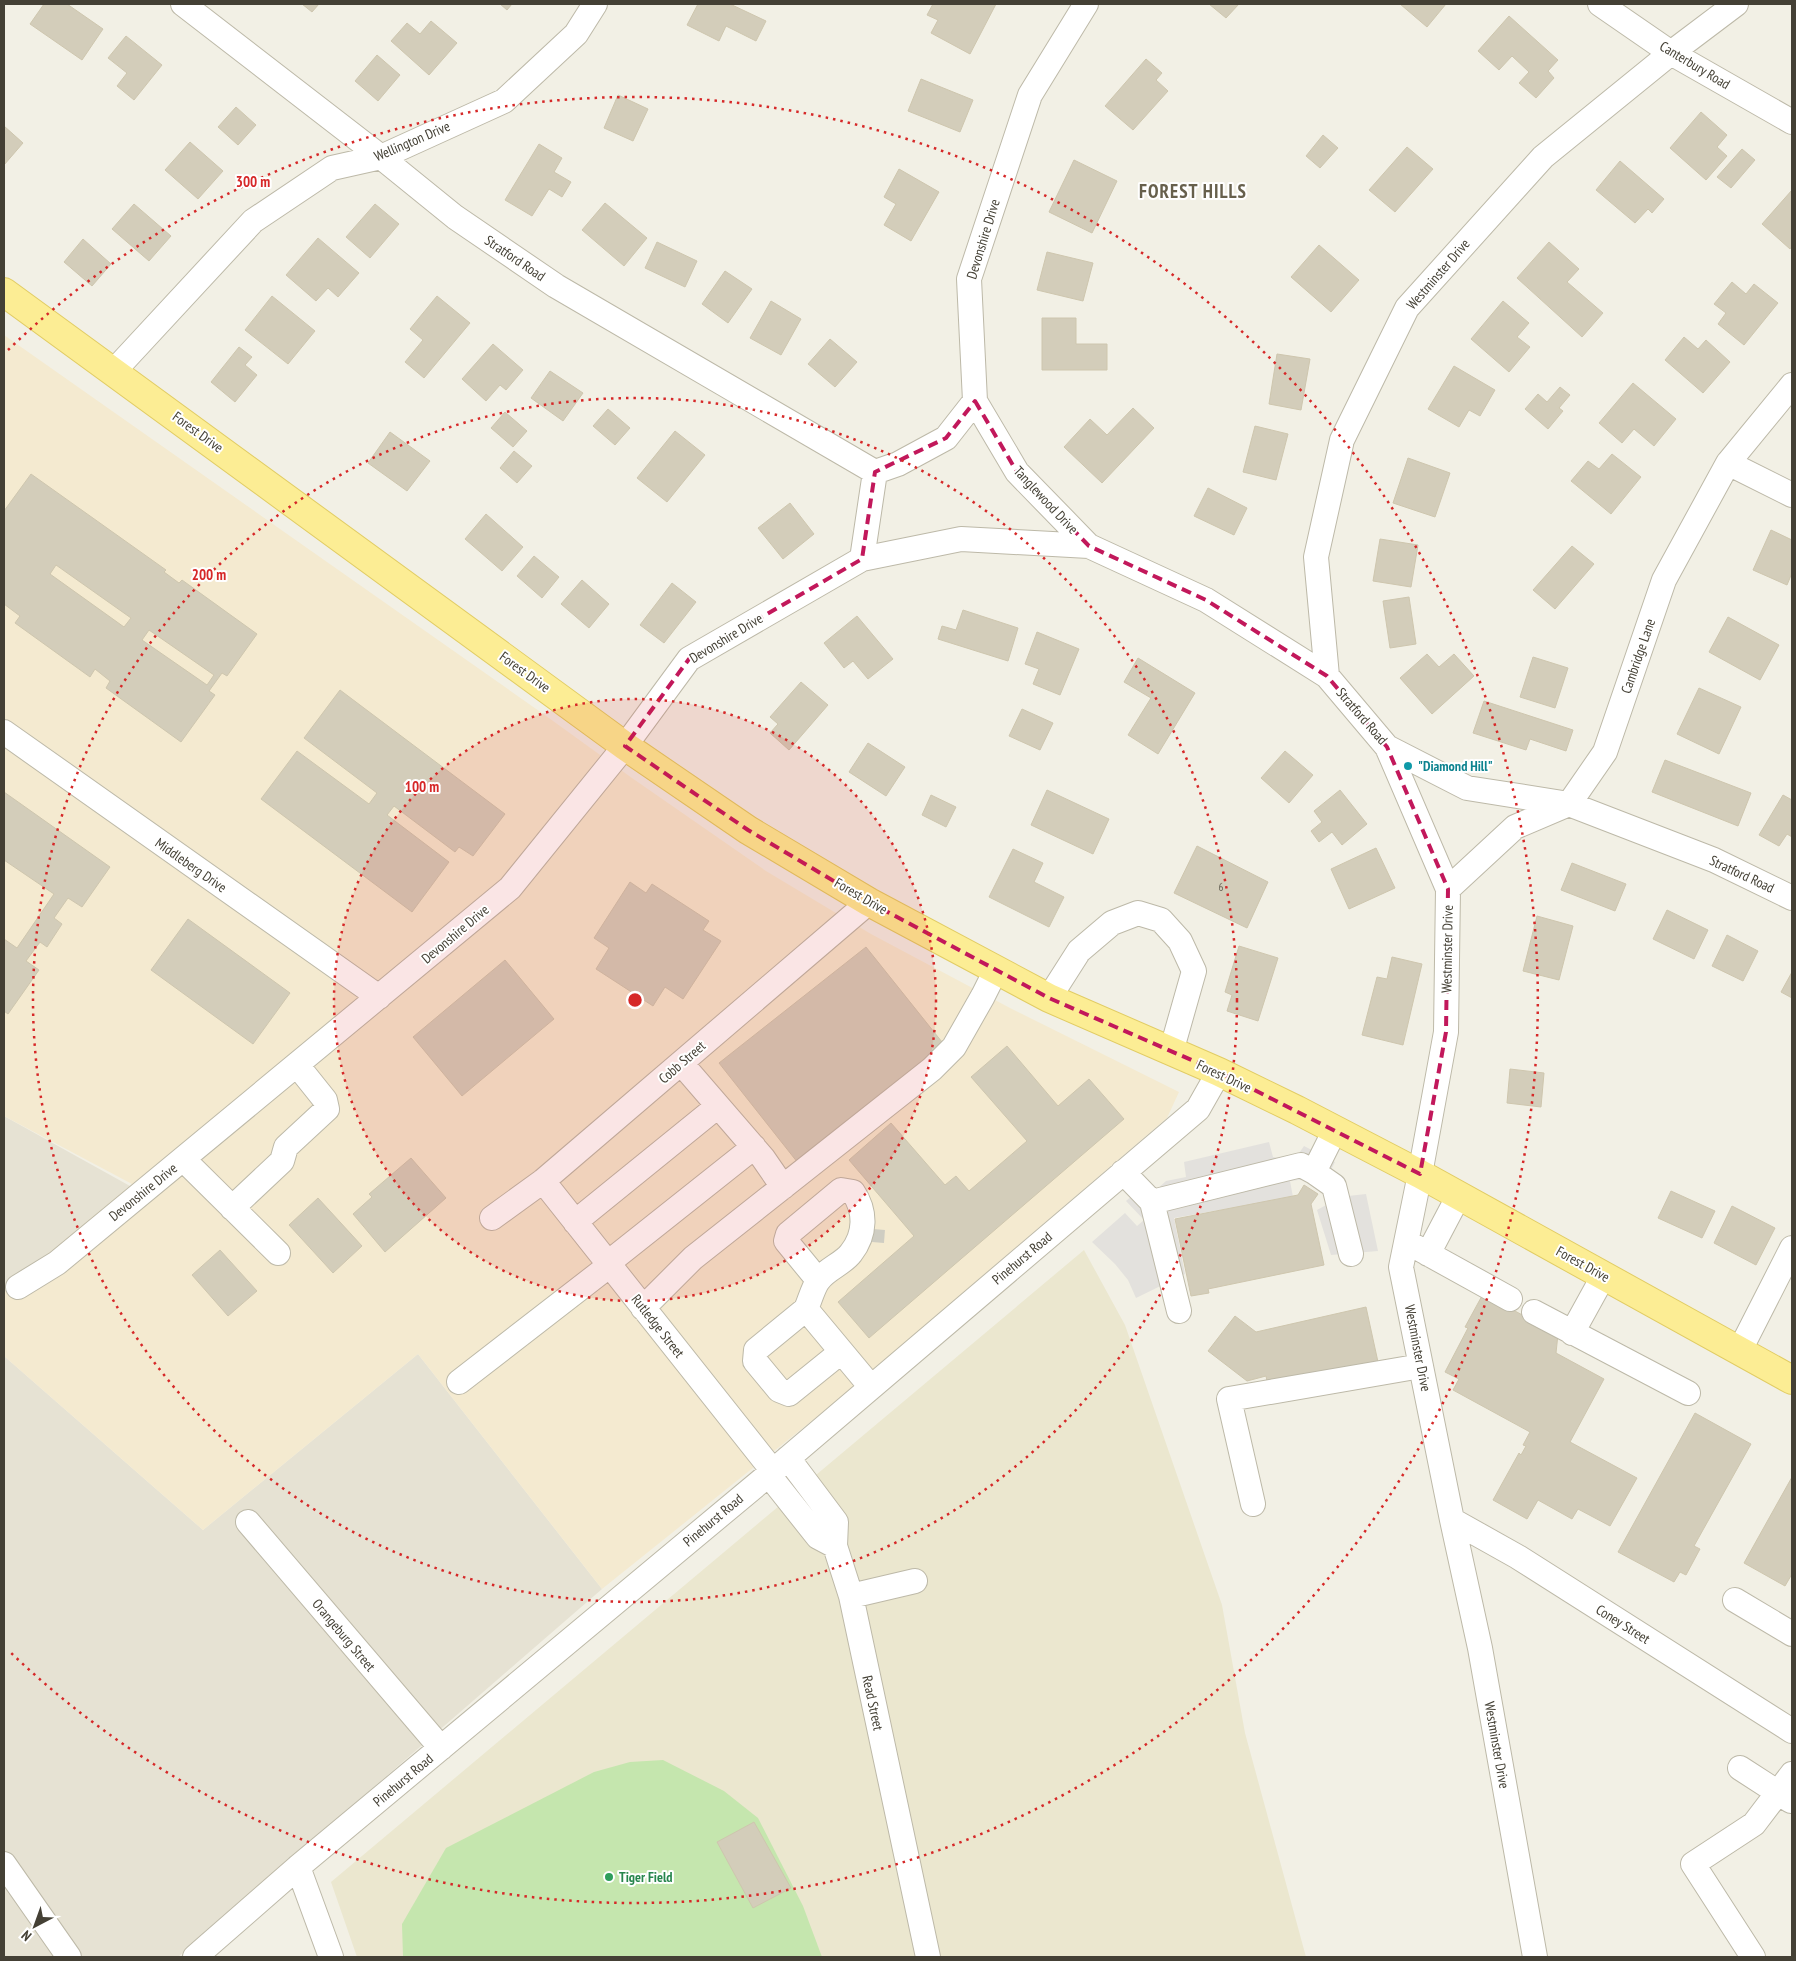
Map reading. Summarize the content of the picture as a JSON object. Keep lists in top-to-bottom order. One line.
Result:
{"streets":{"main road":["Forest Drive"],"street":["Canterbury Road","Wellington Drive","Devonshire Drive","Stratford Road","Westminster Drive","Tanglewood Drive","Cambridge Lane","Middleberg Drive","Cobb Street","Pinehurst Road","Rutledge Street","Coney Street","Orangeburg Street","Read Street"]},"crossings":[["Canterbury Road","Westminster Drive"],["Wellington Drive","Stratford Road"],["Wellington Drive","Forest Drive"],["Devonshire Drive","Stratford Road"],["Devonshire Drive","Forest Drive"],["Devonshire Drive","Tanglewood Drive"],["Devonshire Drive","Middleberg Drive"],["Stratford Road","Westminster Drive"],["Stratford Road","Tanglewood Drive"],["Stratford Road","Cambridge Lane"],["Westminster Drive","Forest Drive"],["Westminster Drive","Coney Street"],["Forest Drive","Cobb Street"],["Forest Drive","Pinehurst Road"],["Cobb Street","Rutledge Street"],["Pinehurst Road","Rutledge Street"],["Pinehurst Road","Orangeburg Street"],["Rutledge Street","Read Street"]],"districts":["FOREST HILLS"],"places":["\"Diamond Hill\"","Tiger Field"],"house_numbers":["6"],"north":"bottom left","rings":["300 m","200 m","100 m"]}
